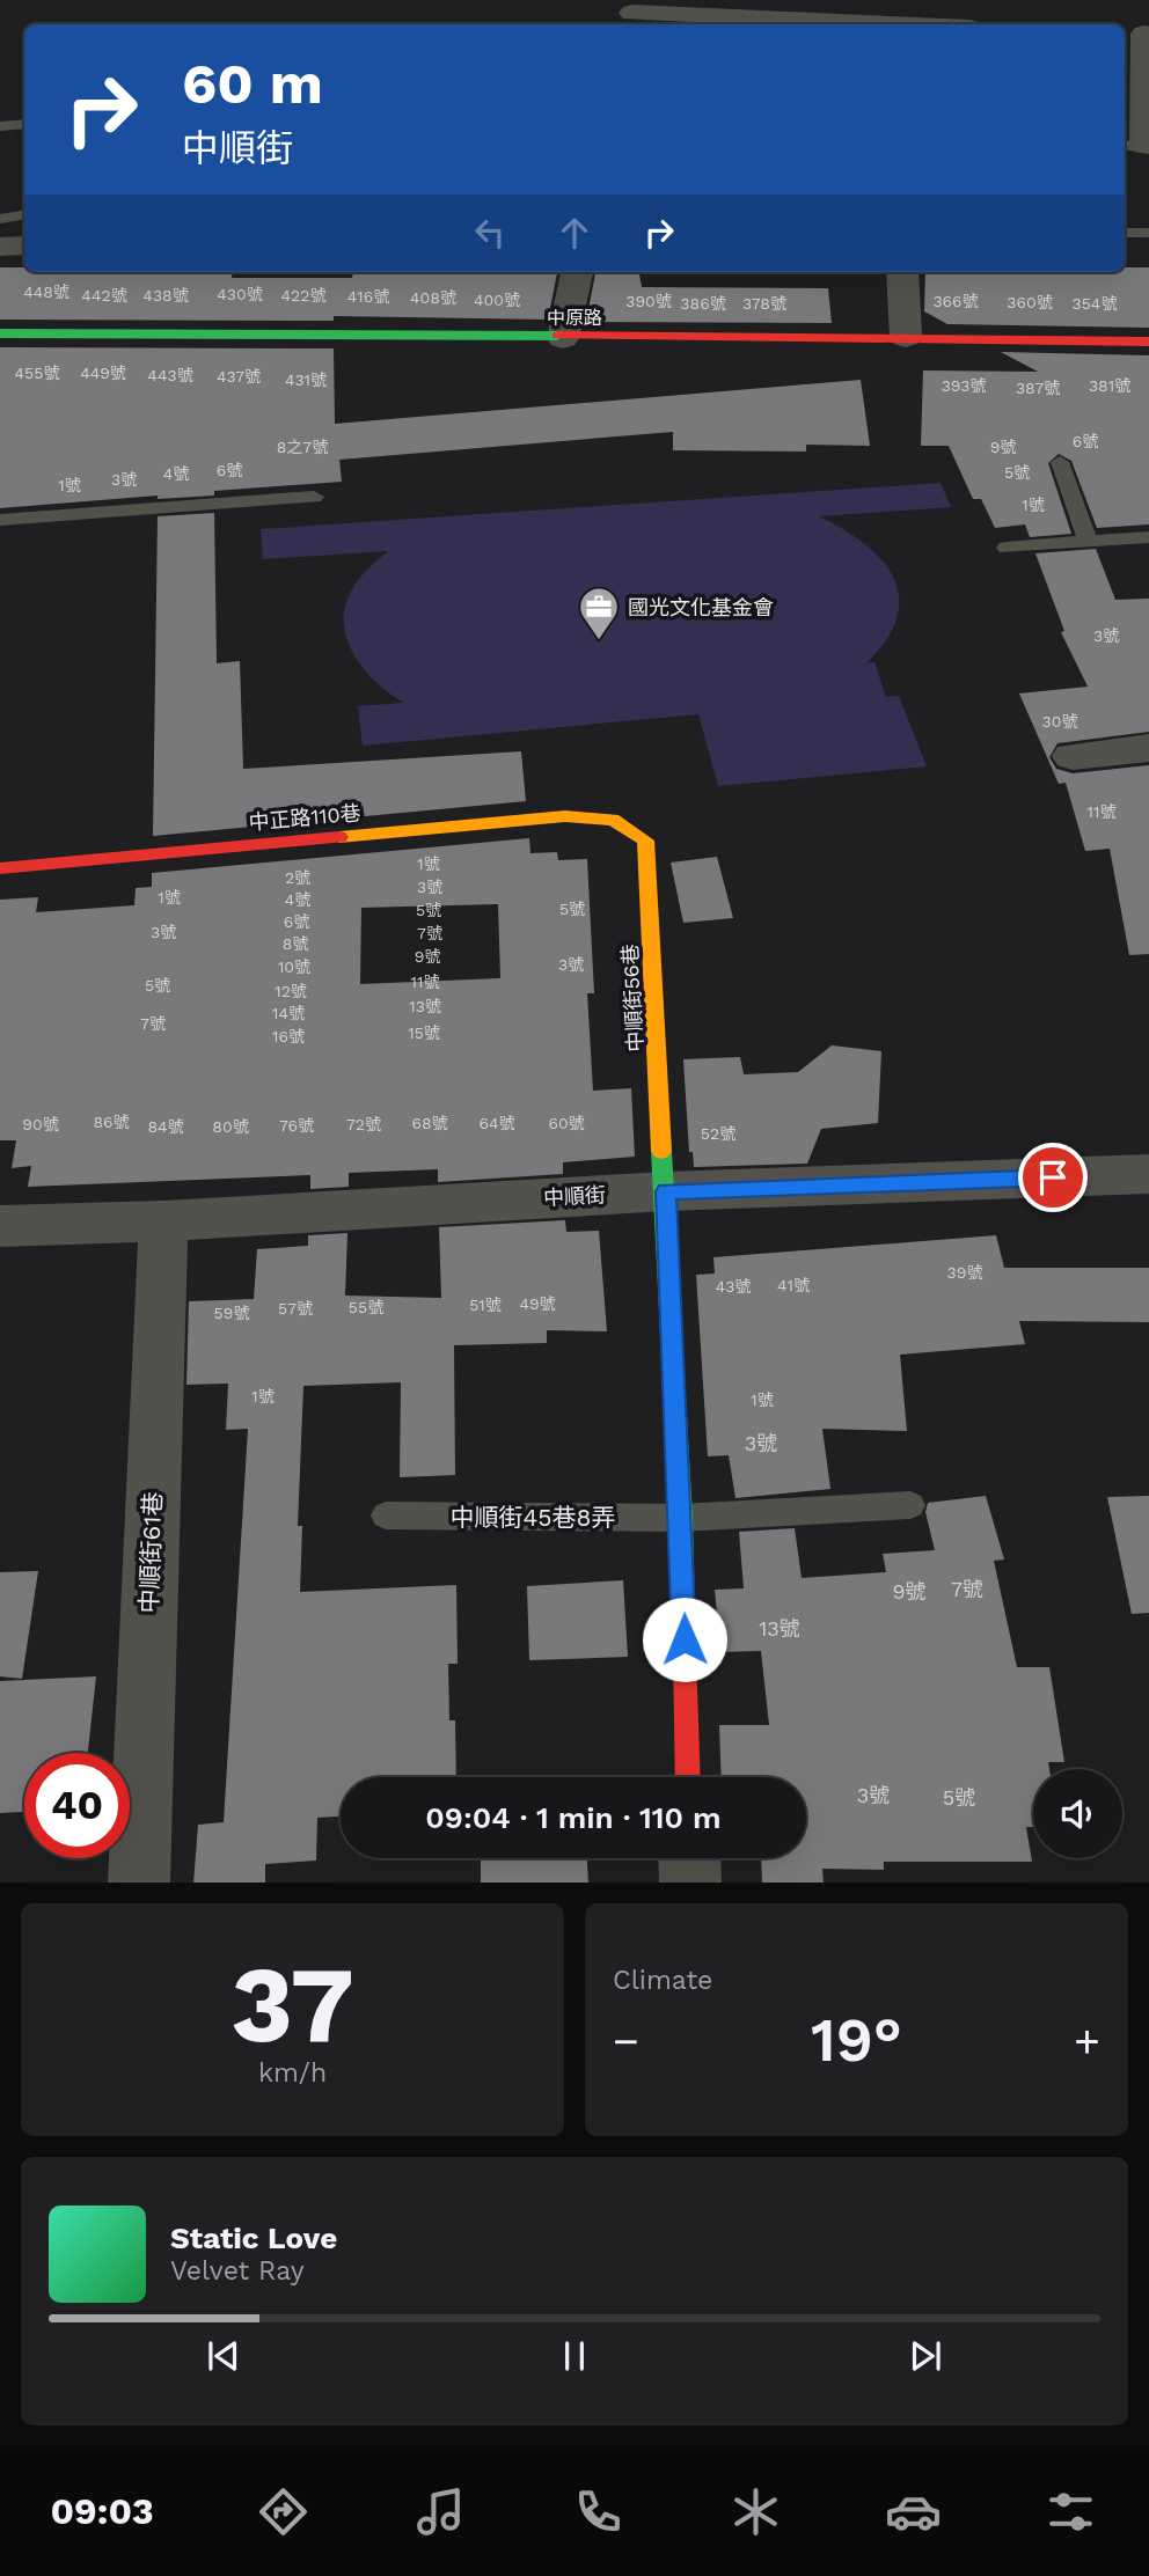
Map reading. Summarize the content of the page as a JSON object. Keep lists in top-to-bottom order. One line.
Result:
{"streets":{"street":["中原路","中正路110巷","中順街56巷","中順街","中順街61巷"],"lane":["中順街45巷8弄"]},"crossings":[["中正路110巷","中順街56巷"],["中順街56巷","中順街"],["中順街","中順街61巷"]],"places":{"office":["國光文化基金會"]},"house_numbers":["448號","430號","442號","438號","422號","416號","408號","400號","390號","366號","360號","386號","378號","354號","455號","449號","443號","437號","431號","393號","381號","387號","6號","8之7號","9號","6號","5號","4號","3號","1號","1號","3號","30號","11號","1號","2號","3號","1號","4號","5號","5號","6號","3號","7號","8號","9號","3號","10號","11號","5號","12號","13號","14號","7號","15號","16號","86號","68號","64號","60號","90號","72號","76號","84號","80號","52號","39號","41號","43號","49號","51號","55號","57號","59號","1號","1號","3號","7號","9號","13號","3號","5號"],"page":{"turn":["60 m","中順街"],"limit":"40","trip":"09:04 · 1 min · 110 m","tile":[["37","km/h"],"Climate"],"heat":["−","19°","+"],"song":["Static Love","Velvet Ray"],"tabs":"09:03"}}
